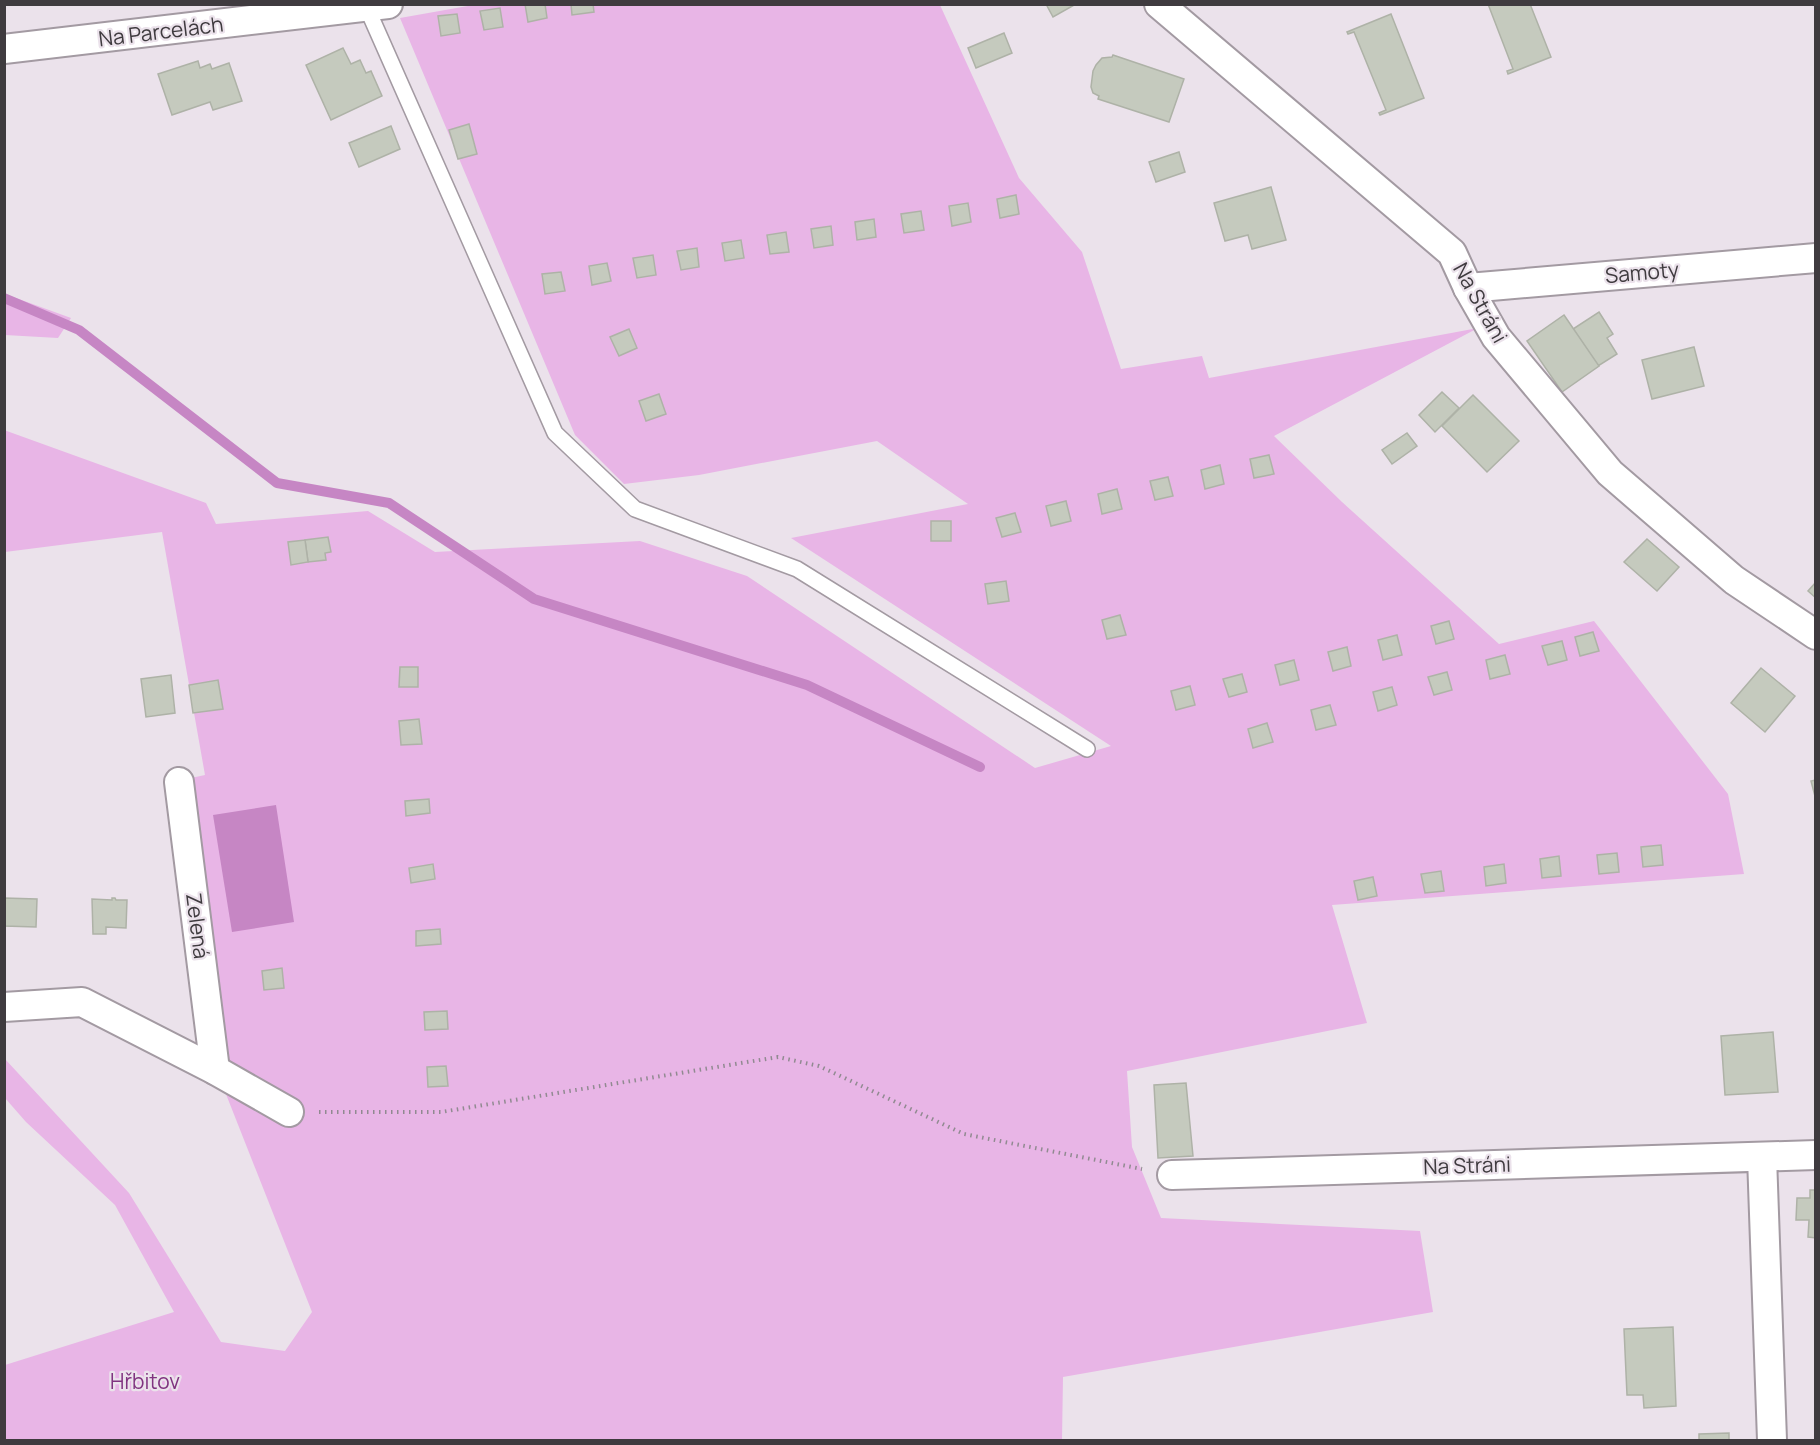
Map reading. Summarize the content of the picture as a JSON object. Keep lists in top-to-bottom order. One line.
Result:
{"streets":{"street":["Na Parcelách","Samoty","Na Stráni","Zelená"]},"crossings":[["Samoty","Na Stráni"]],"parks":["Hřbitov"]}
